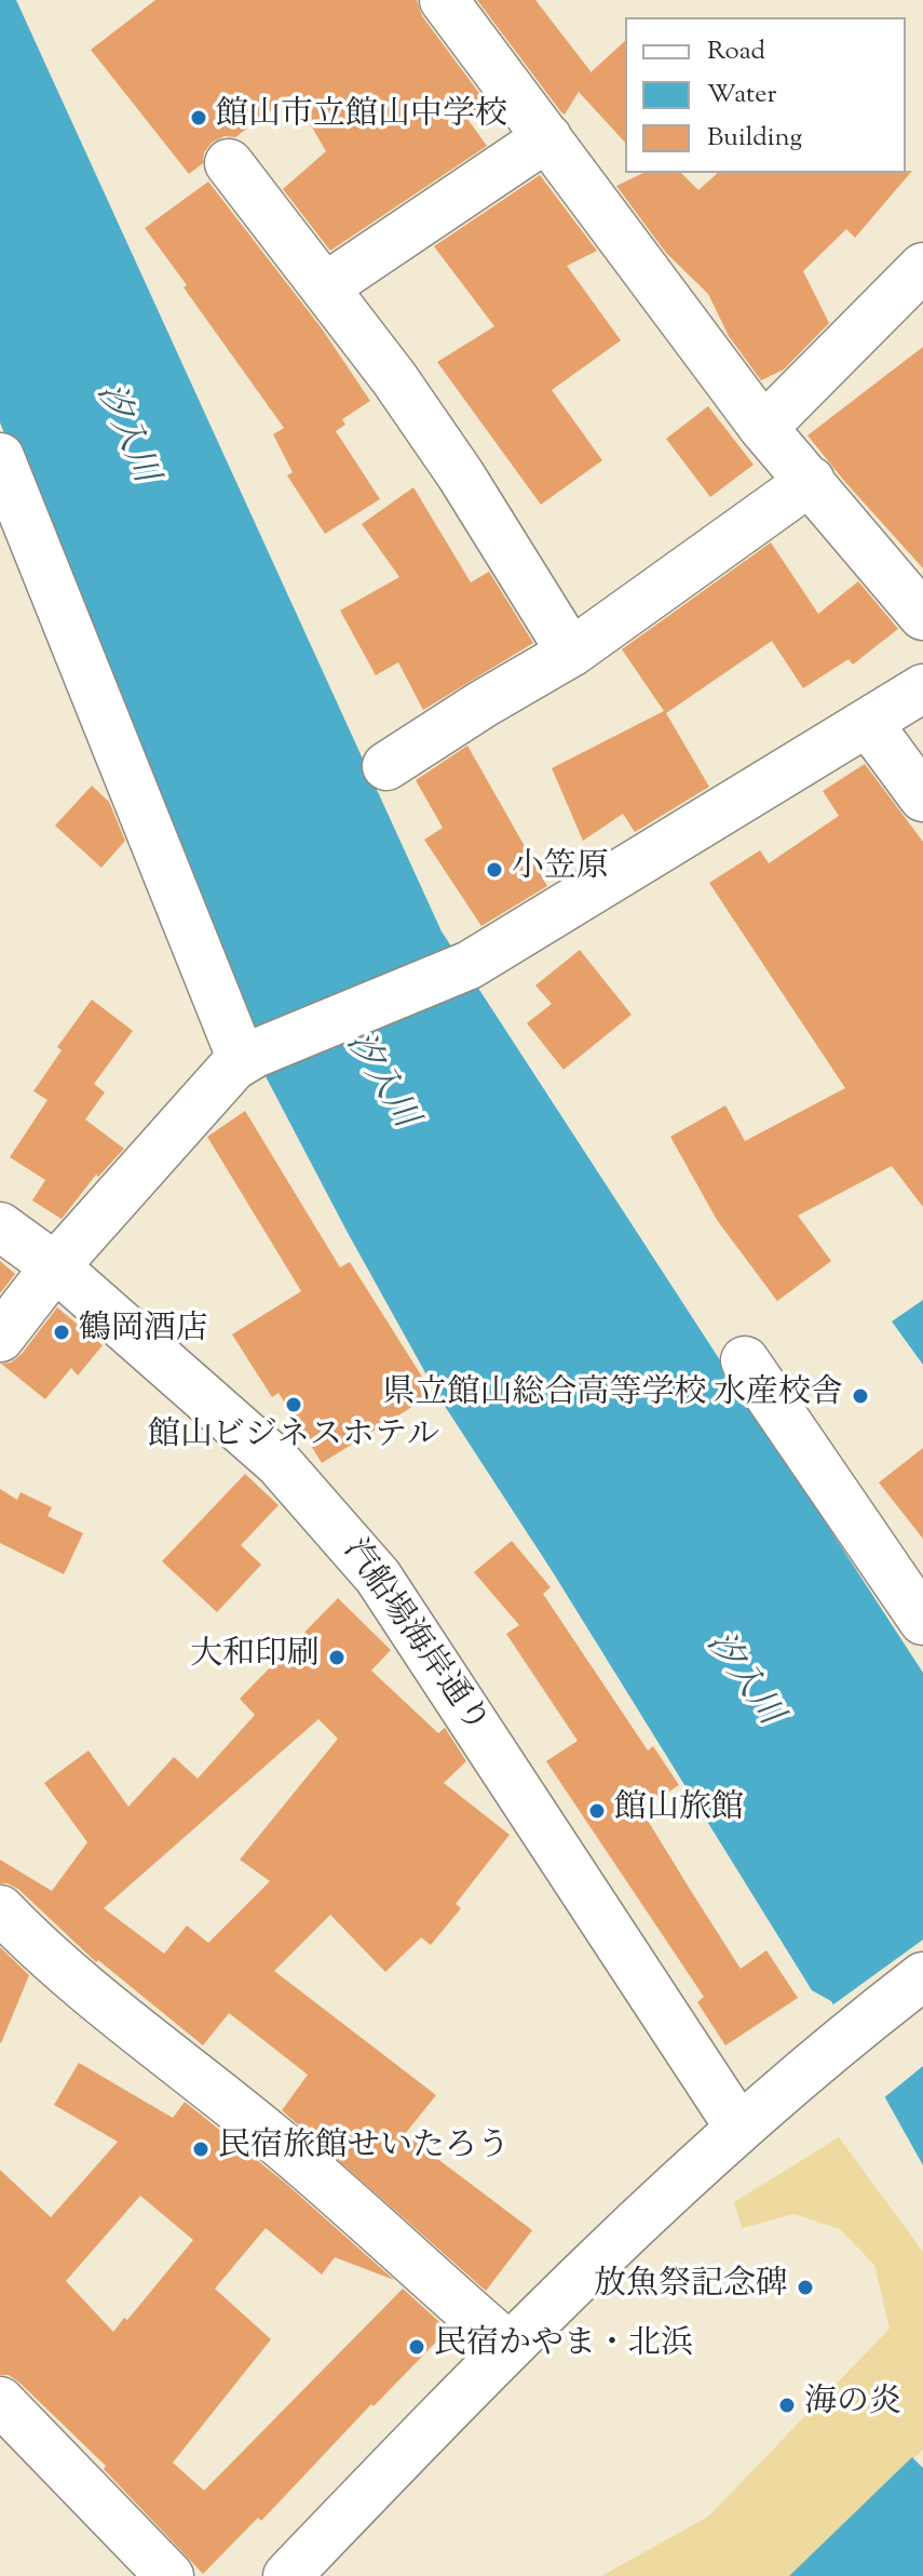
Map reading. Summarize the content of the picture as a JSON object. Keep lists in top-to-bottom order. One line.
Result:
{"streets":{"street":["汽船場海岸通り"]},"water":["汐入川"],"places":["館山市立館山中学校","小笠原","鶴岡酒店","県立館山総合高等学校 水産校舎","館山ビジネスホテル","大和印刷","館山旅館","民宿旅館せいたろう","放魚祭記念碑","民宿かやま・北浜","海の炎"],"legend":["Road","Water","Building"]}
